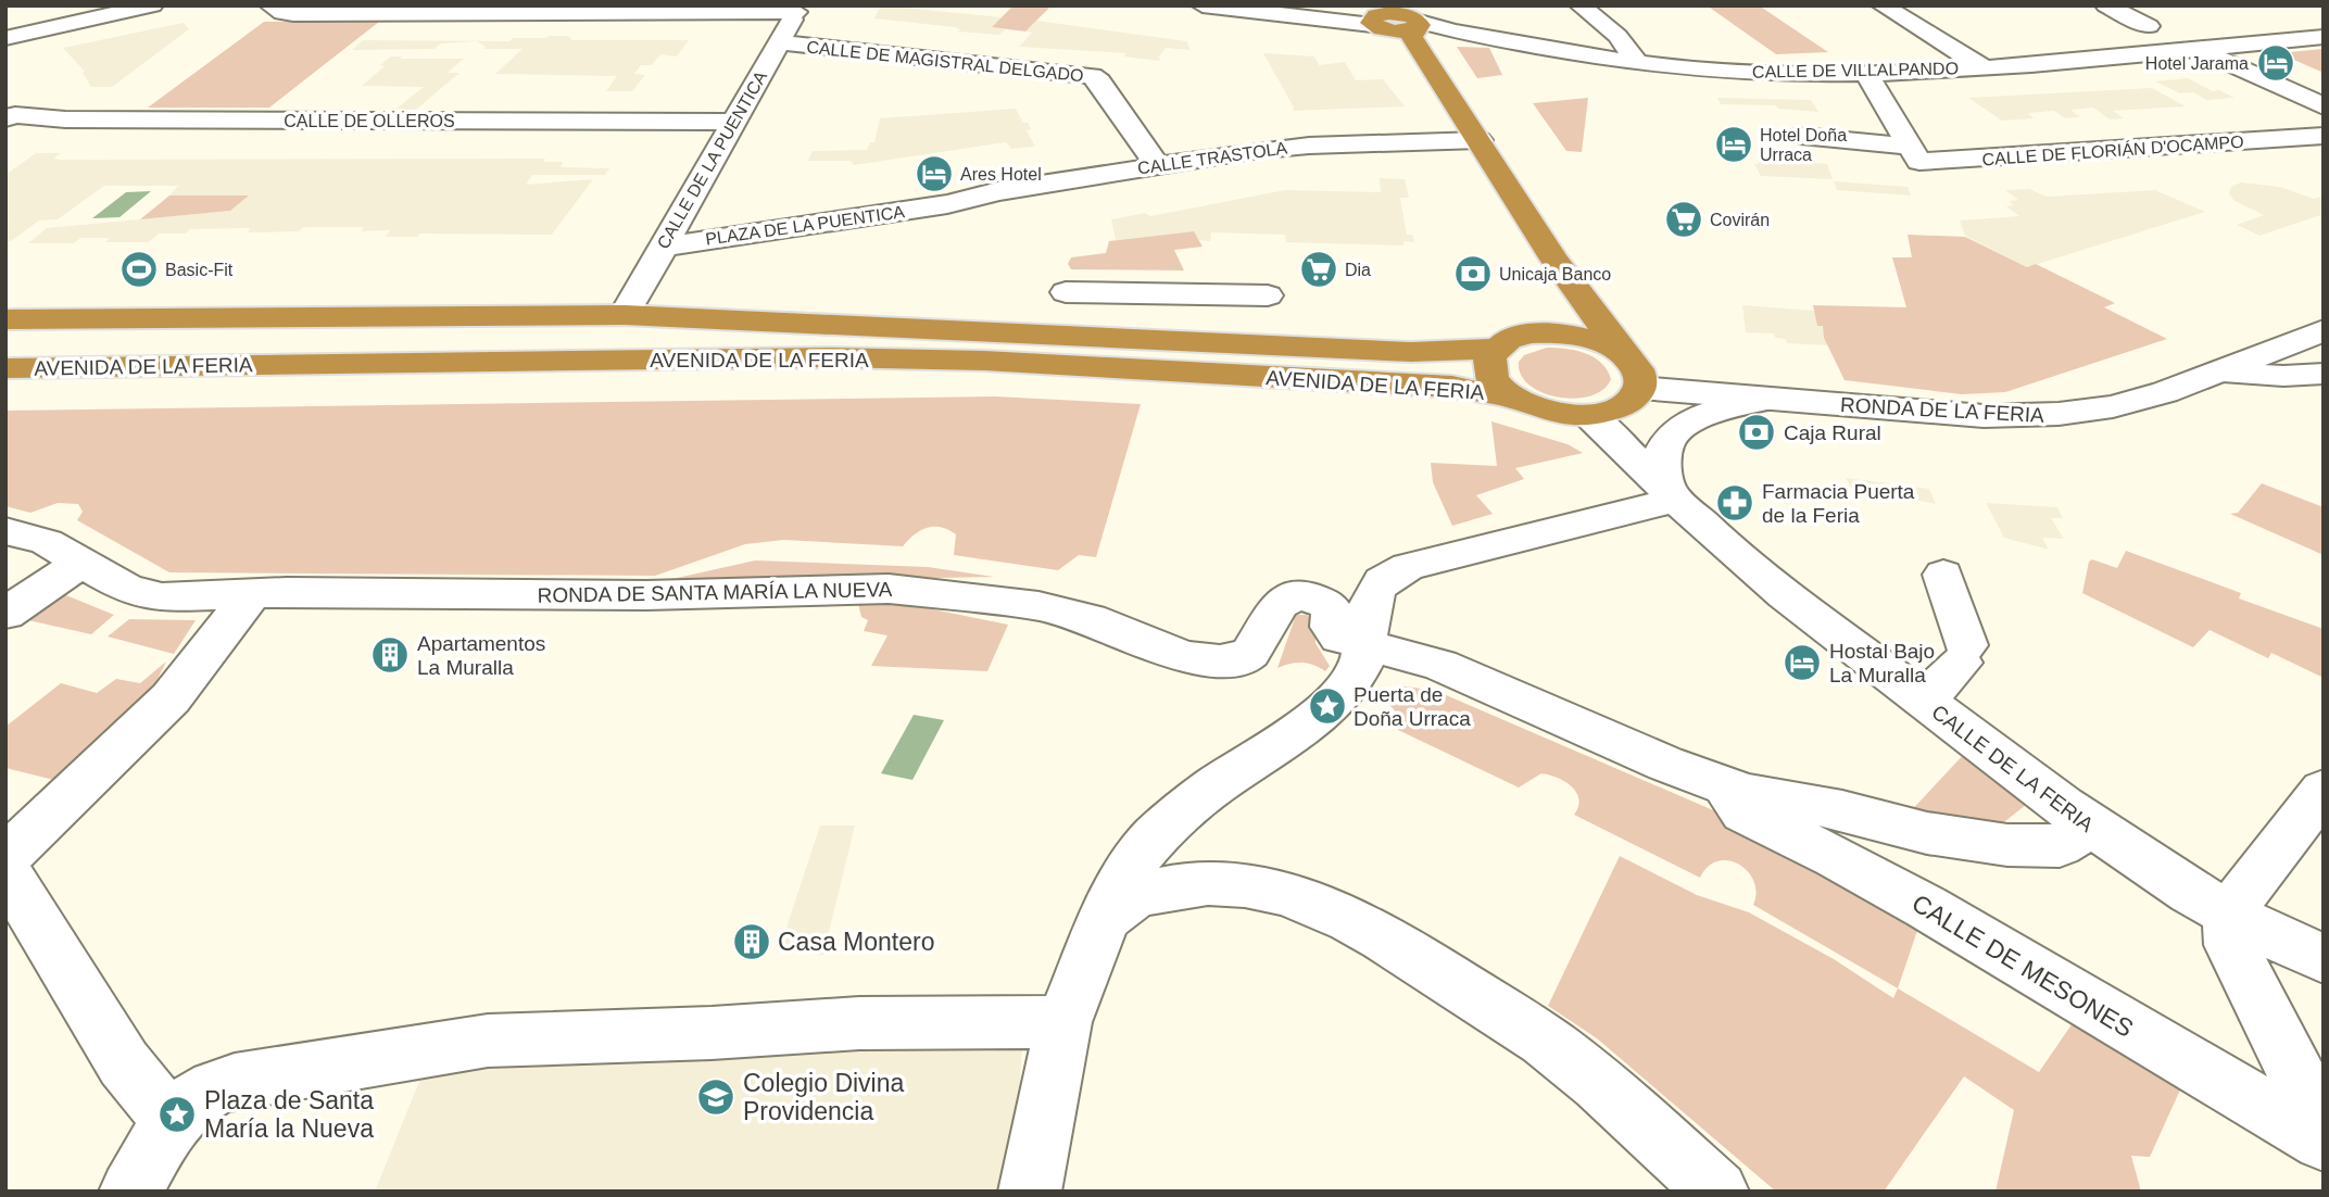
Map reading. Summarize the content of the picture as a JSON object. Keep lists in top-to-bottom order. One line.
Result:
{"streets":{"highway":["AVENIDA DE LA FERIA"],"street":["CALLE DE MAGISTRAL DELGADO","CALLE DE VILLALPANDO","CALLE DE OLLEROS","CALLE DE FLORIÁN D'OCAMPO","CALLE TRASTOLA","CALLE DE LA PUENTICA","PLAZA DE LA PUENTICA","RONDA DE LA FERIA","RONDA DE SANTA MARÍA LA NUEVA","CALLE DE LA FERIA","CALLE DE MESONES"]},"crossings":[["CALLE DE MAGISTRAL DELGADO","CALLE TRASTOLA"],["CALLE DE MAGISTRAL DELGADO","CALLE DE LA PUENTICA"],["CALLE DE OLLEROS","CALLE DE LA PUENTICA"],["CALLE TRASTOLA","PLAZA DE LA PUENTICA"],["CALLE DE LA PUENTICA","PLAZA DE LA PUENTICA"],["CALLE DE LA PUENTICA","AVENIDA DE LA FERIA"],["AVENIDA DE LA FERIA","CALLE DE LA FERIA"]],"places":{"hotel":["Hotel Jarama","Hotel Doña Urraca","Ares Hotel","Hostal Bajo La Muralla"],"supermarket":["Covirán","Dia"],"sports":["Basic-Fit"],"bank":["Unicaja Banco","Caja Rural"],"pharmacy":["Farmacia Puerta de la Feria"],"building":["Apartamentos La Muralla","Casa Montero"],"place":["Puerta de Doña Urraca","Plaza de Santa María la Nueva"],"school or university":["Colegio Divina Providencia"]}}
